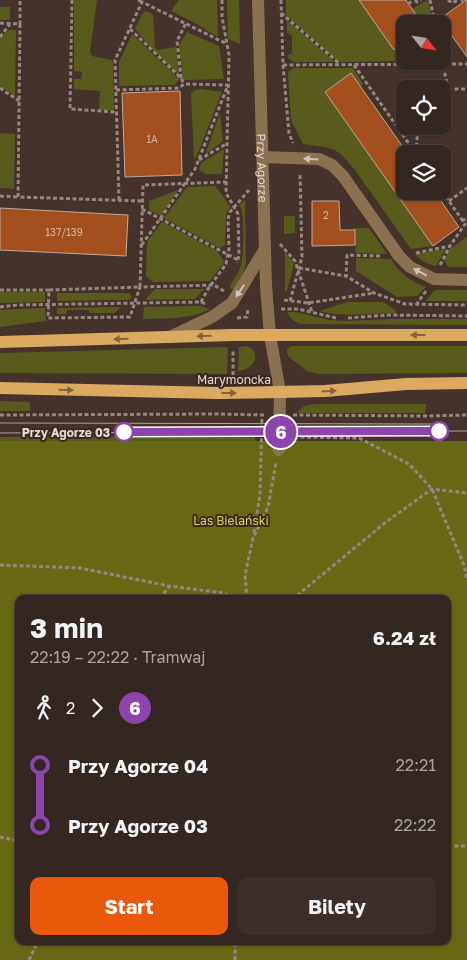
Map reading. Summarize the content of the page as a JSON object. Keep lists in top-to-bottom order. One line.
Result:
{"streets":{"main road":["Marymoncka"],"street":["Przy Agorze"]},"crossings":[["Przy Agorze","Marymoncka"]],"parks":["Las Bielański"],"places":["Przy Agorze 03"],"lines":["tram line 6"],"house_numbers":["1A","2","137/139"],"north":"bottom right","page":{"on_map":"6","heading":["3 min","22:19 – 22:22 · Tramwaj","6.24 zł"],"legs":["2","6"],"list":[{"name":"Przy Agorze 04","value":"22:21"},{"name":"Przy Agorze 03","value":"22:22"}],"buttons":["Start","Bilety"]}}
